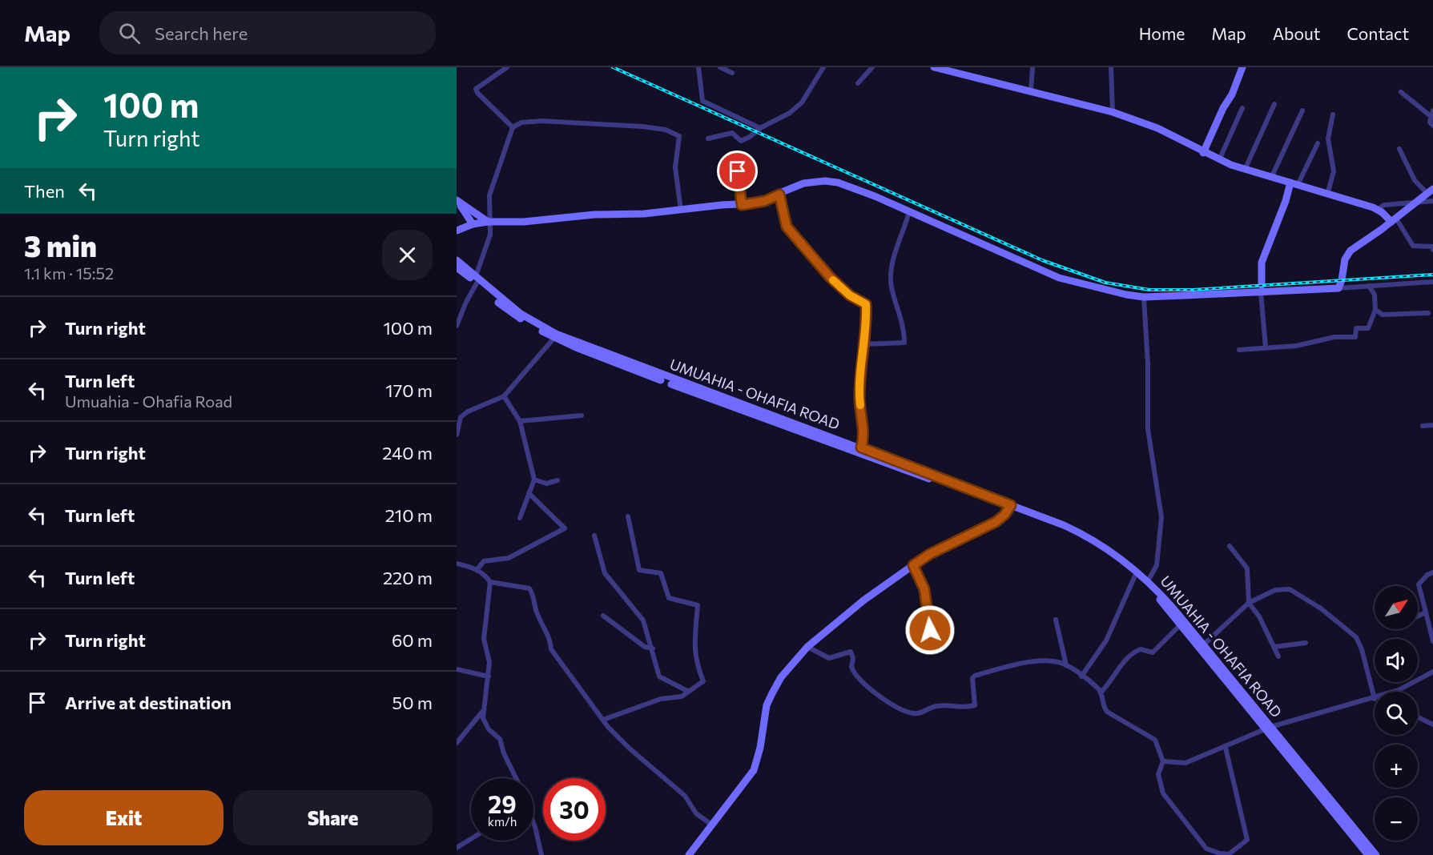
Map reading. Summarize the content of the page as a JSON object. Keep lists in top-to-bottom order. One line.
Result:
{"streets":{"street":["UMUAHIA - OHAFIA ROAD"]},"north":"top right","page":{"header":"Map","search":"Search here","nav":["Home","Map","About","Contact"],"turn":["100 m","Turn right"],"then":"Then","heading":["3 min","1.1 km · 15:52"],"list":[{"name":"Turn right","value":"100 m"},{"name":"Turn left","note":"Umuahia - Ohafia Road","value":"170 m"},{"name":"Turn right","value":"240 m"},{"name":"Turn left","value":"210 m"},{"name":"Turn left","value":"220 m"},{"name":"Turn right","value":"60 m"},{"name":"Arrive at destination","value":"50 m"}],"map_buttons":["+","−"],"speed":"29 km/h","limit":"30","buttons":["Exit","Share"]}}
